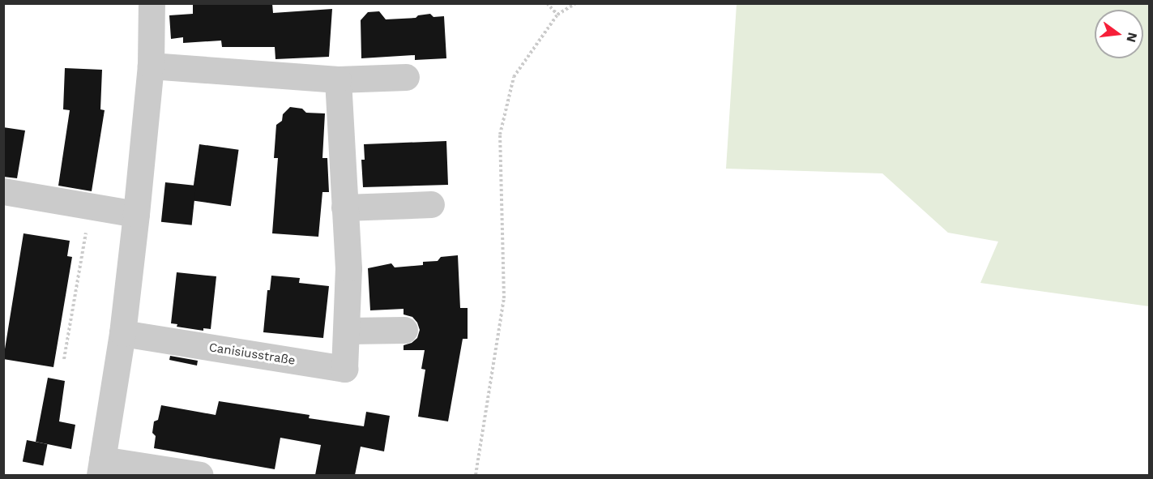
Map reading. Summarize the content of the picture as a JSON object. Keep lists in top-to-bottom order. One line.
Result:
{"streets":{"street":["Canisiusstraße"]},"north":"right"}
